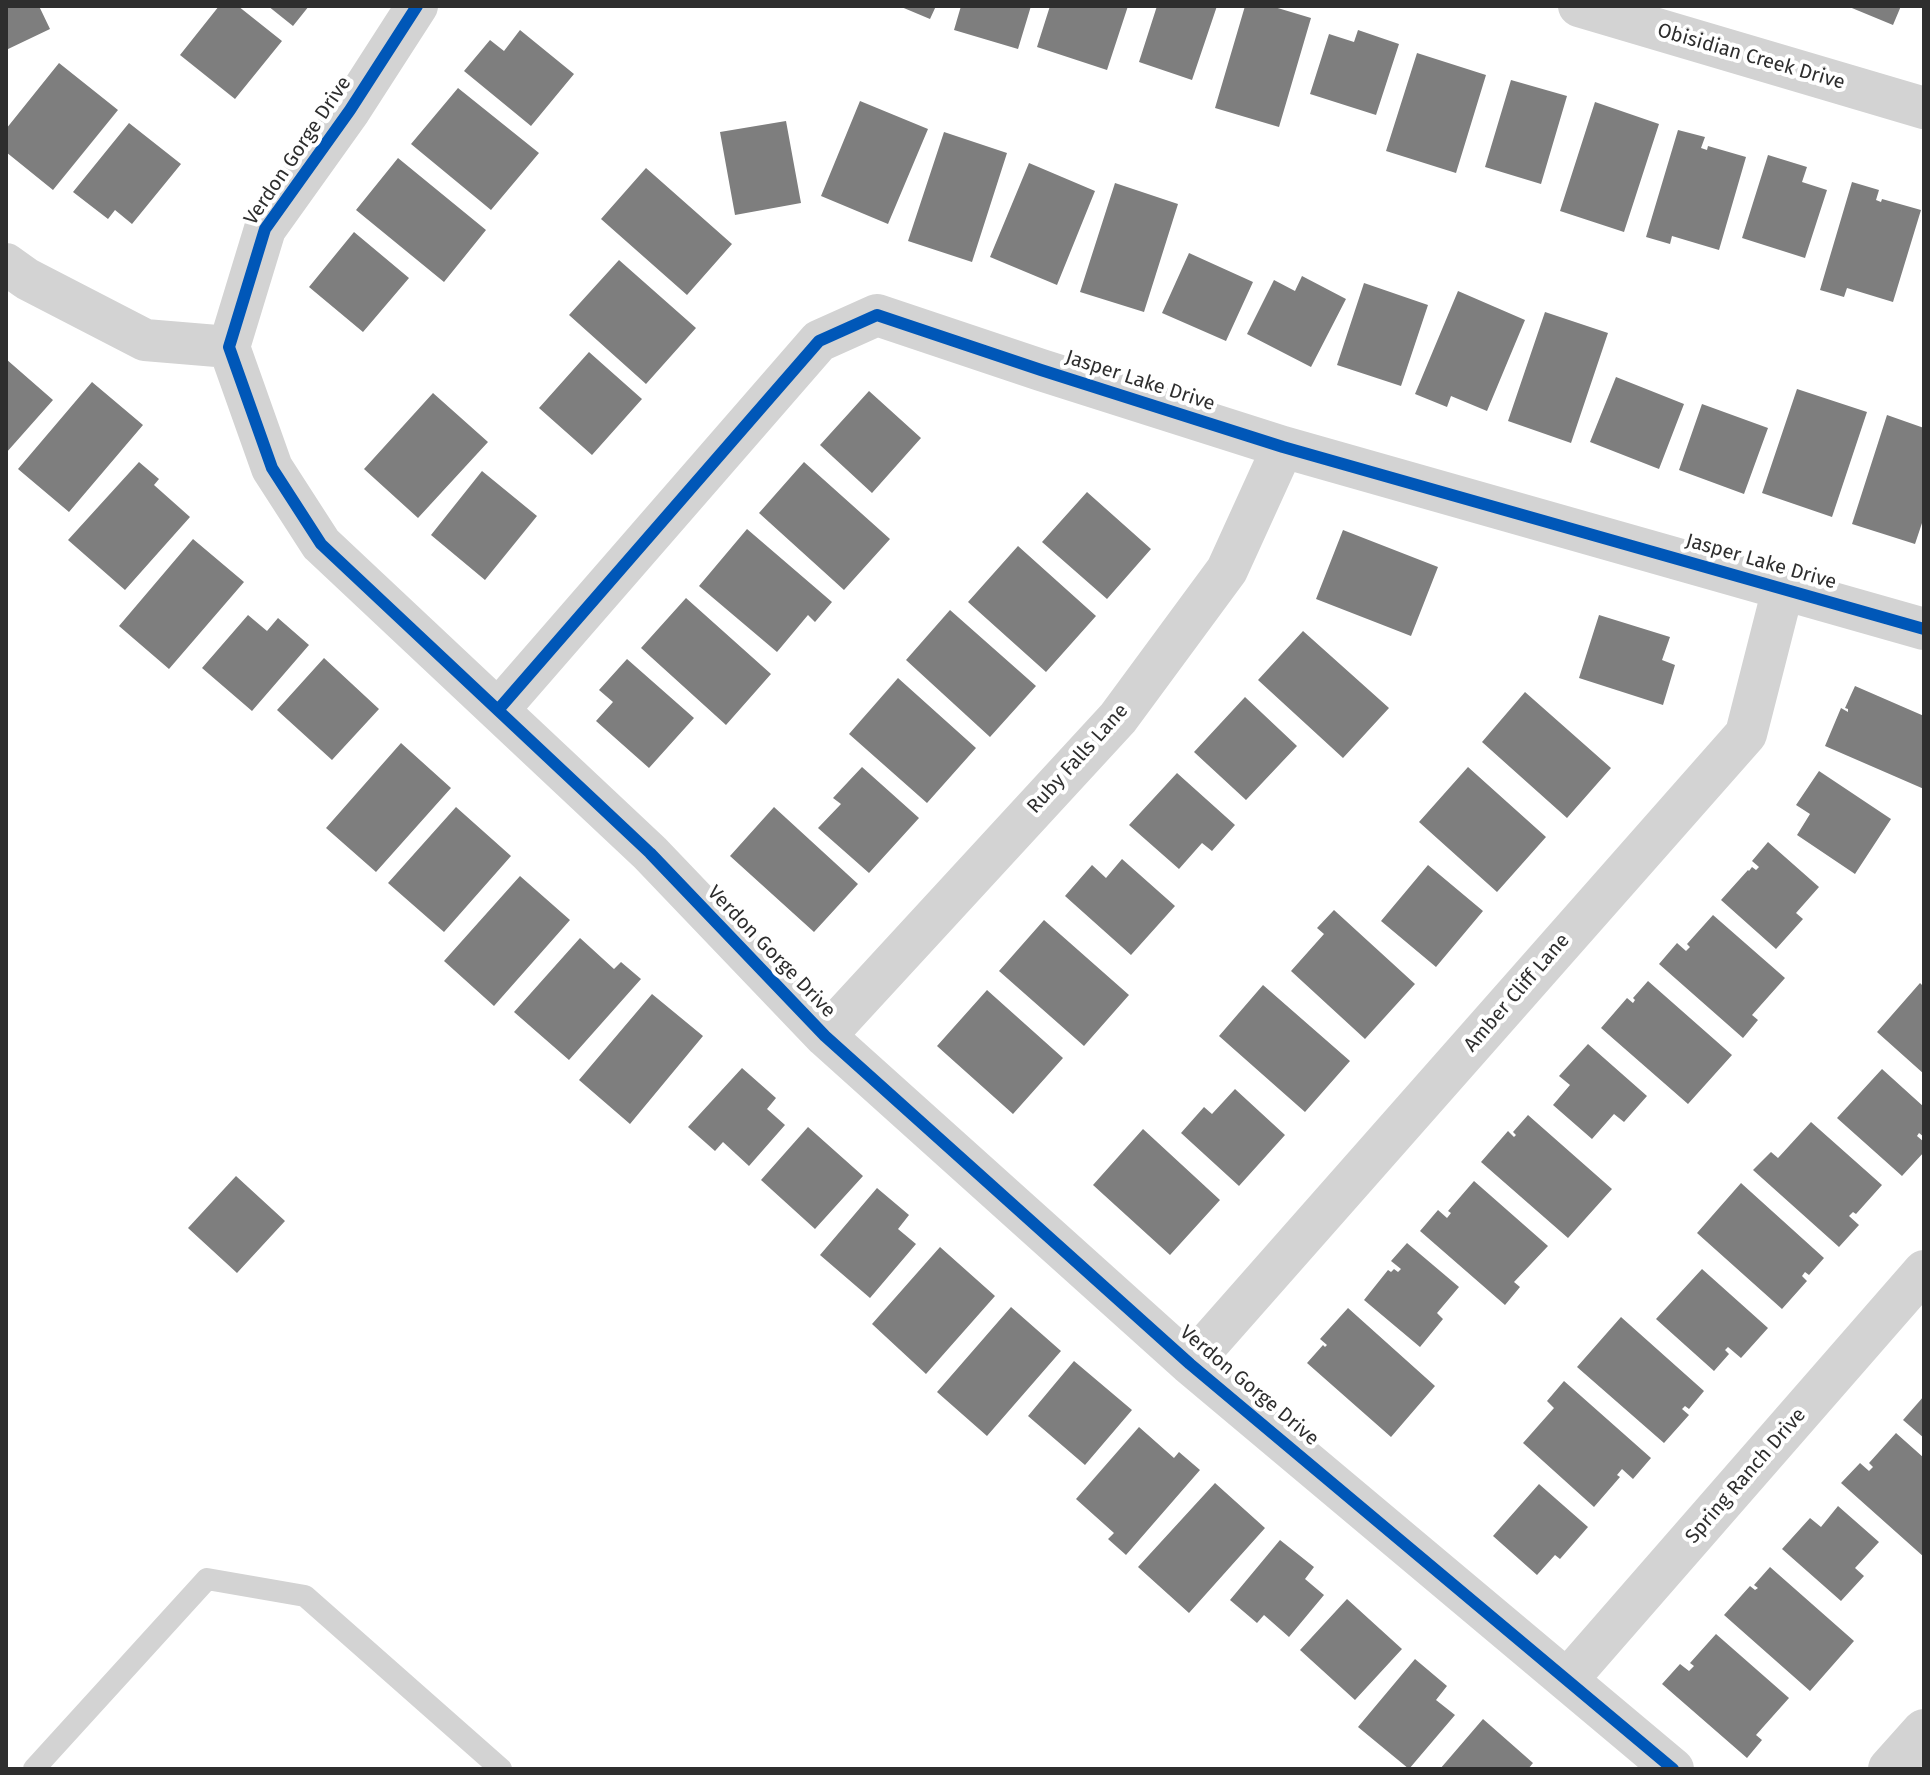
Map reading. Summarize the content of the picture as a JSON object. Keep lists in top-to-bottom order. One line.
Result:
{"streets":{"street":["Obisidian Creek Drive","Verdon Gorge Drive","Jasper Lake Drive","Ruby Falls Lane","Amber Cliff Lane","Spring Ranch Drive"]},"crossings":[["Verdon Gorge Drive","Jasper Lake Drive"],["Verdon Gorge Drive","Ruby Falls Lane"],["Verdon Gorge Drive","Amber Cliff Lane"],["Verdon Gorge Drive","Spring Ranch Drive"],["Jasper Lake Drive","Ruby Falls Lane"],["Jasper Lake Drive","Amber Cliff Lane"]]}
